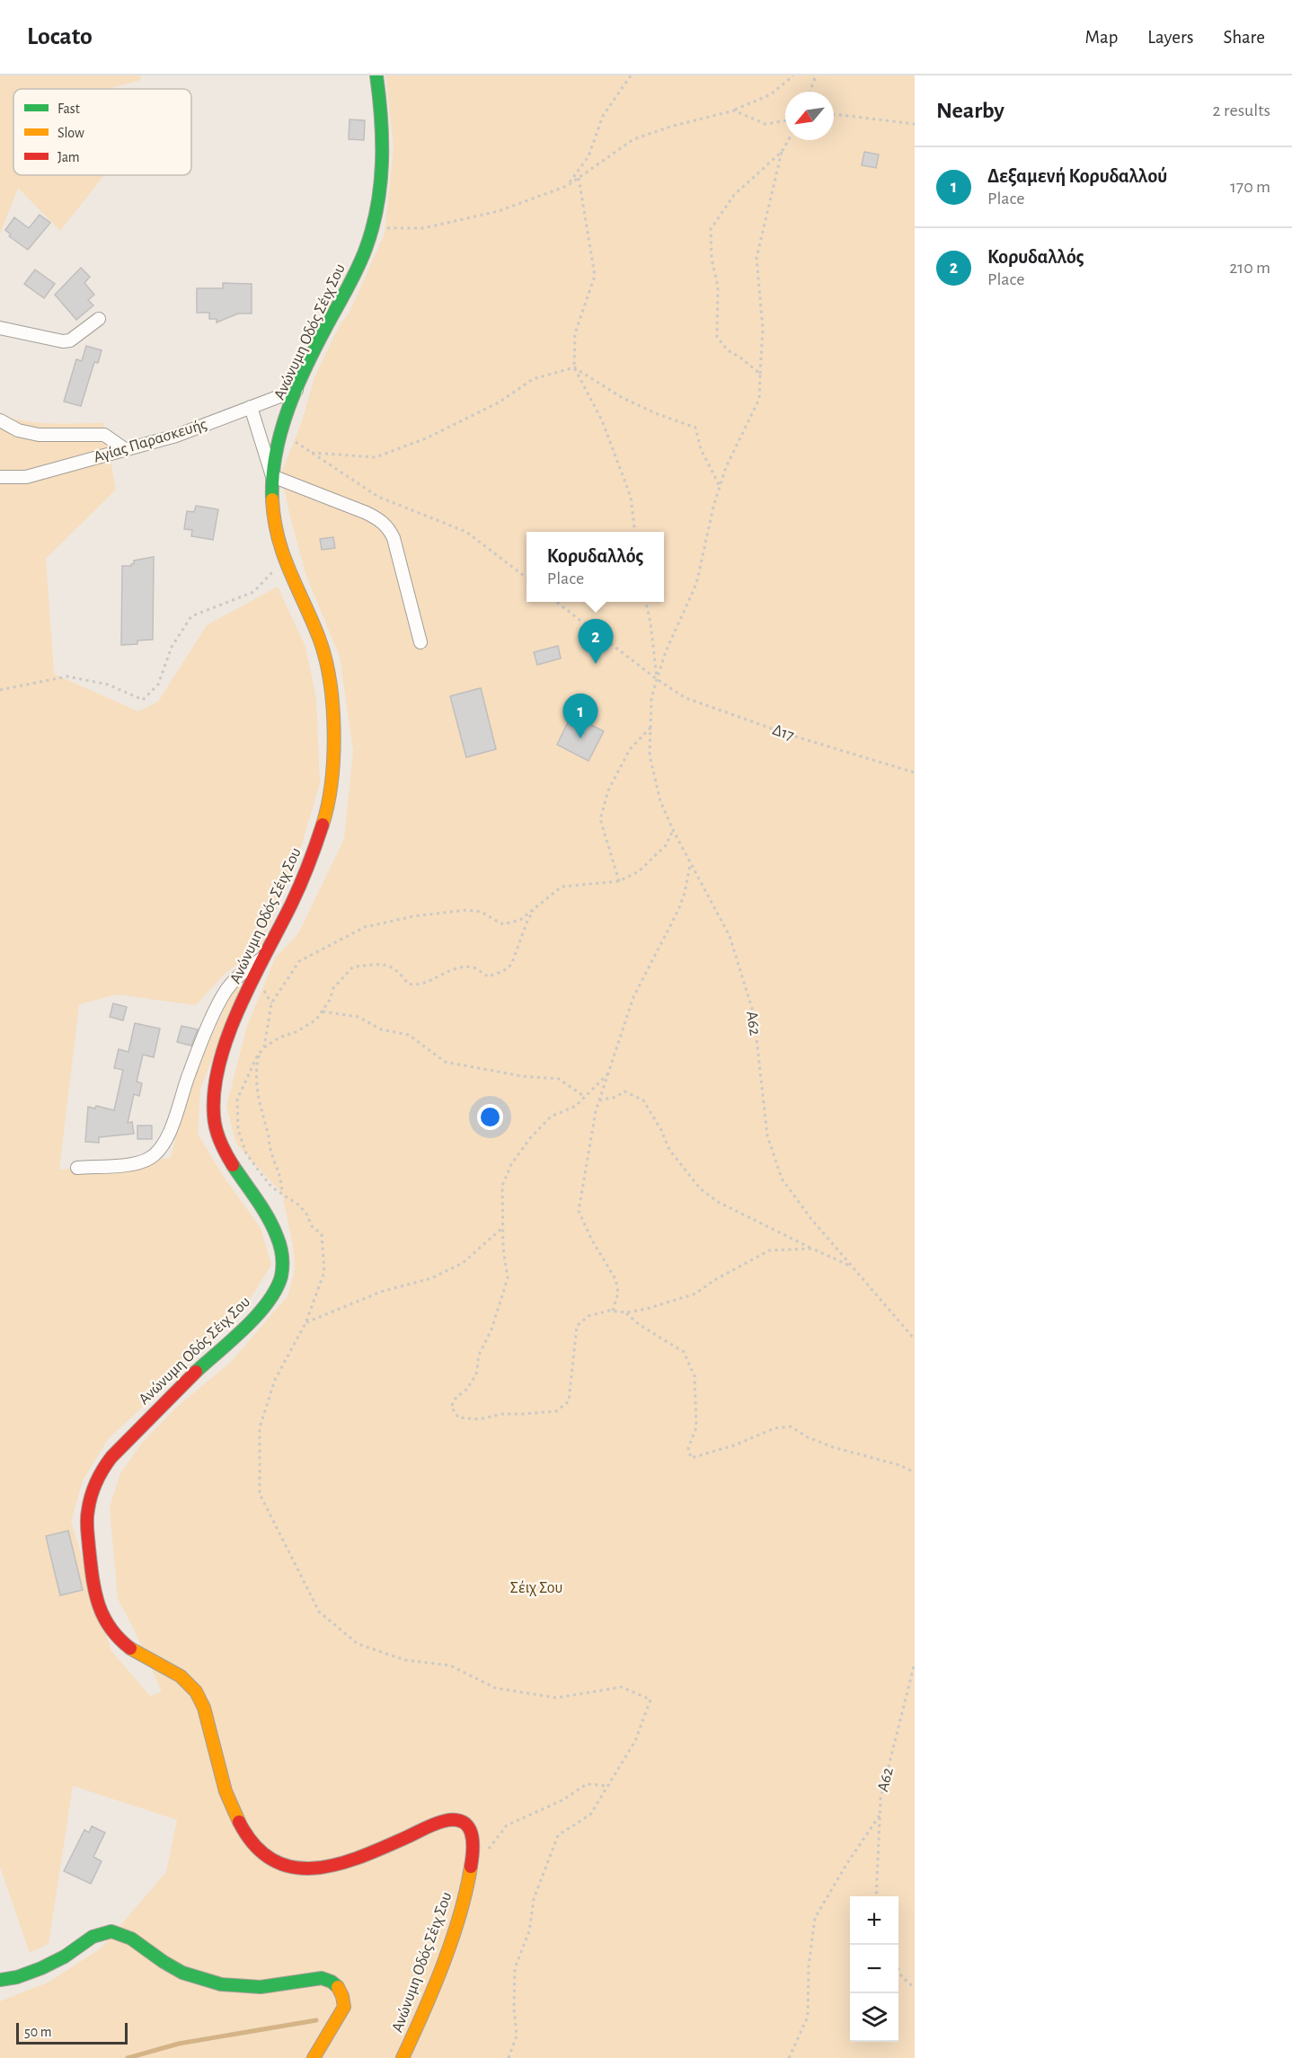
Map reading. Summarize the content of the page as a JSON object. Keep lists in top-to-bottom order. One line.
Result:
{"streets":{"street":["Ανώνυμη Οδός Σέιχ Σου","Αγίας Παρασκευής"],"path":["Δ17","Α62"]},"crossings":[["Ανώνυμη Οδός Σέιχ Σου","Αγίας Παρασκευής"],["Δ17","Α62"]],"parks":["Σέιχ Σου"],"legend":["Fast","Slow","Jam"],"scale_bar":"50 m","north":"bottom left","page":{"header":"Locato","nav":["Map","Layers","Share"],"heading":["Nearby","2 results"],"list":[{"mark":"1","name":"Δεξαμενή Κορυδαλλού","note":"Place","value":"170 m"},{"mark":"2","name":"Κορυδαλλός","note":"Place","value":"210 m"}],"popup":["Κορυδαλλός","Place"],"pins":["2","1"],"map_buttons":["+","−"],"scale":"50 m"}}
